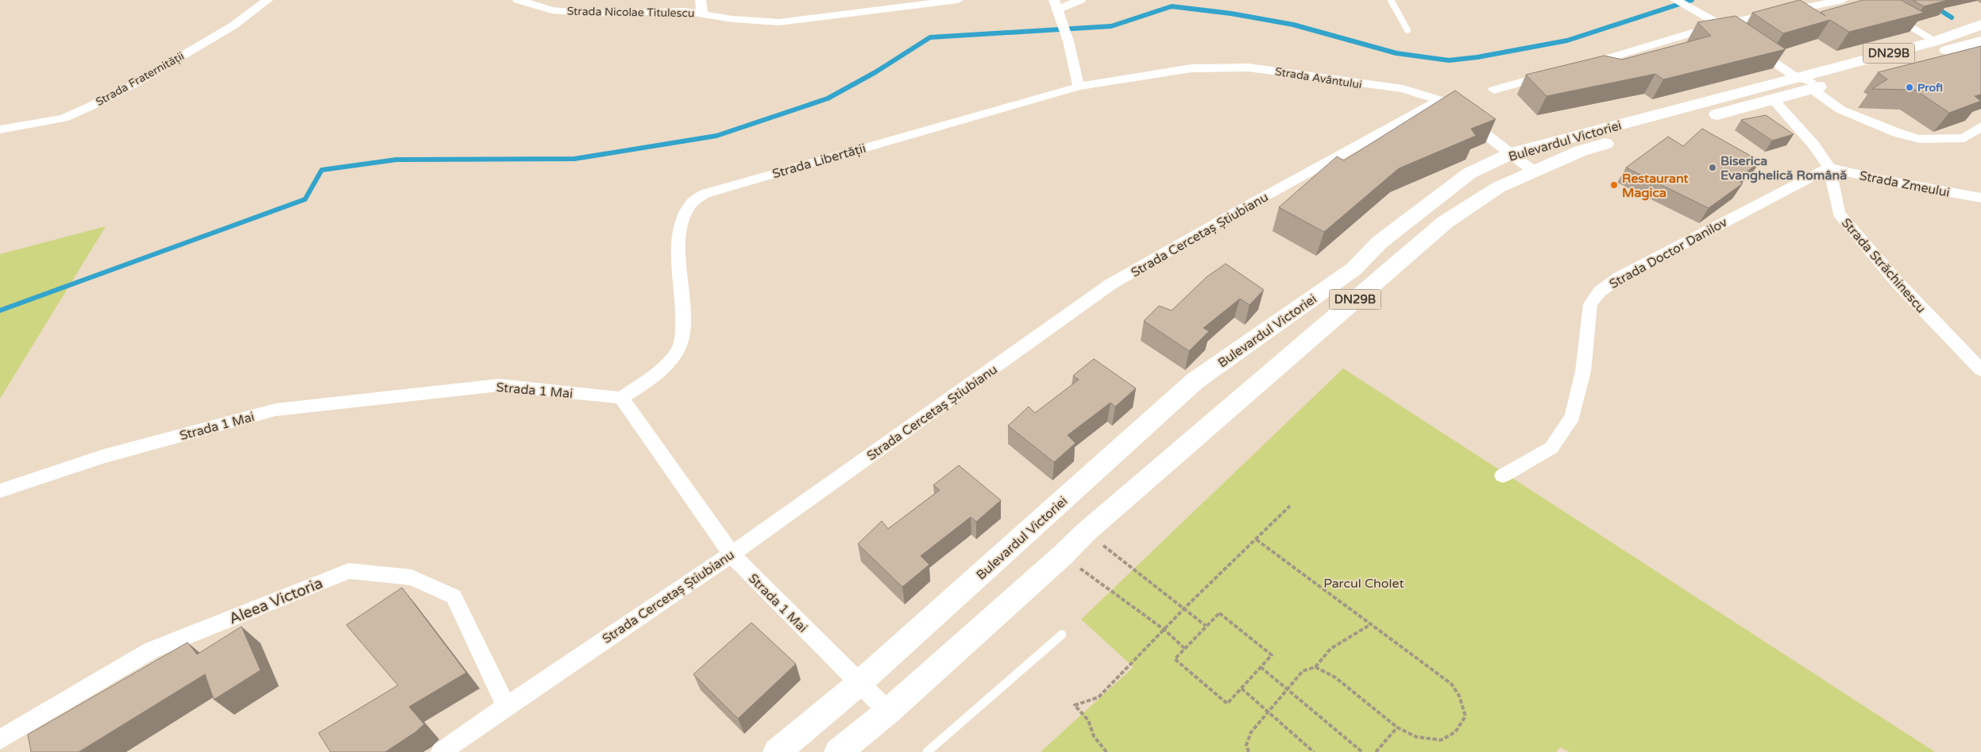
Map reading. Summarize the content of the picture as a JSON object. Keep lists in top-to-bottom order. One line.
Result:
{"streets":{"main road":["DN29B","Bulevardul Victoriei"],"street":["Strada Nicolae Titulescu","Strada Avântului","Strada Fraternității","Strada Libertății","Strada Zmeului","Strada Cercetaș Știubianu","Strada Doctor Danilov","Strada Străchinescu","Strada 1 Mai","Aleea Victoria"]},"crossings":[["Strada Avântului","Strada Libertății"],["Strada Avântului","Strada Cercetaș Știubianu"],["Bulevardul Victoriei","Strada Străchinescu"],["Bulevardul Victoriei","Strada 1 Mai"],["Strada Libertății","Strada 1 Mai"],["Strada Zmeului","Strada Doctor Danilov"],["Strada Zmeului","Strada Străchinescu"],["Strada Cercetaș Știubianu","Strada 1 Mai"],["Strada Cercetaș Știubianu","Aleea Victoria"],["Strada Doctor Danilov","Strada Străchinescu"]],"parks":["Parcul Cholet"],"places":["Profi","Biserica Evanghelică Română","Restaurant Magica"]}
